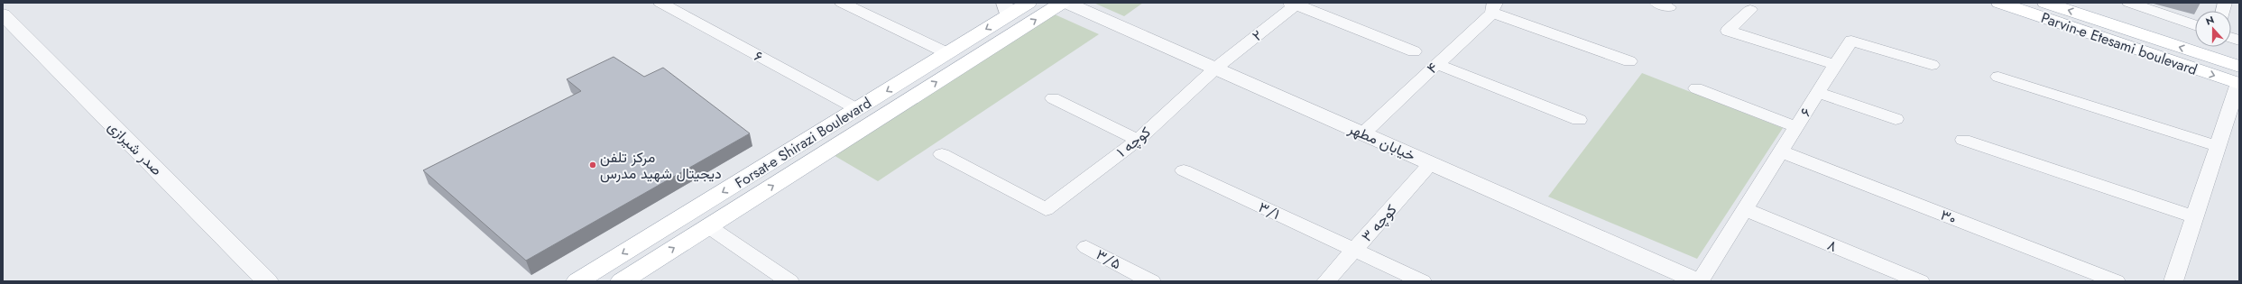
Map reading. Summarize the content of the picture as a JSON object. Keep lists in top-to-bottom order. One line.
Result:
{"streets":{"main road":["Parvin-e Etesami boulevard","Forsat-e Shirazi Boulevard"],"street":["۲","۶","۴","کوچه ۱","خیابان مطهر","صدر شیرازی","۳/۱","۳۰","کوچه ۳","۸","۳/۵"]},"crossings":[["۲","کوچه ۱"],["۲","خیابان مطهر"],["۶","خیابان مطهر"],["۶","Forsat-e Shirazi Boulevard"],["۶","۳۰"],["۶","۸"],["۴","خیابان مطهر"],["کوچه ۱","خیابان مطهر"],["خیابان مطهر","کوچه ۳"],["۳/۱","کوچه ۳"]],"places":["مرکز تلفن دیجیتال شهید مدرس"],"north":"top"}
